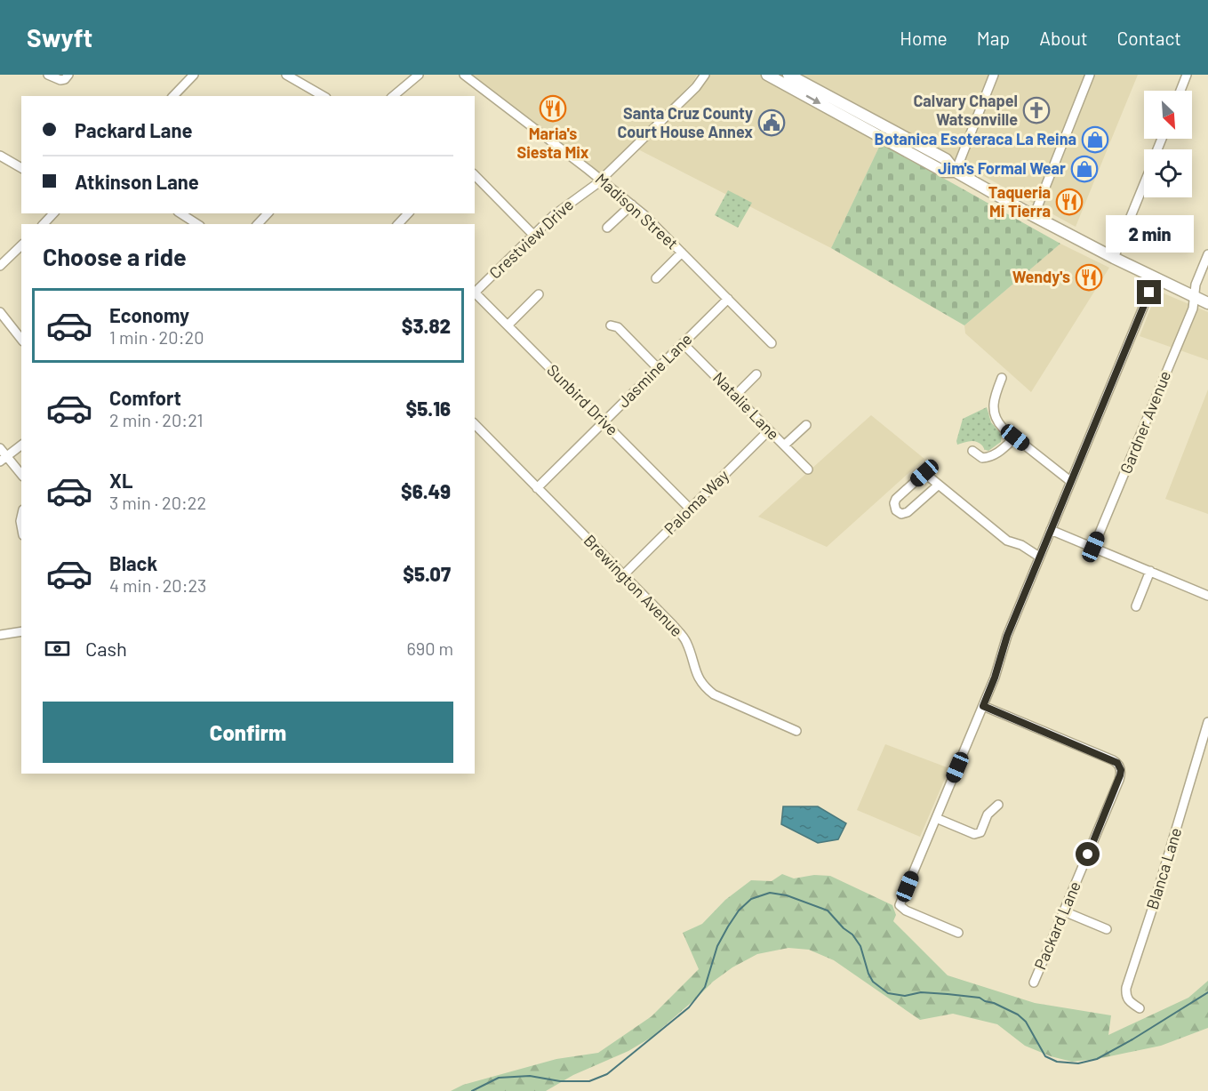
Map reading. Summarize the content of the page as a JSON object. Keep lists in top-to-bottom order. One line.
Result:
{"streets":{"street":["Madison Street","Crestview Drive","Jasmine Lane","Sunbird Drive","Natalie Lane","Gardner Avenue","Paloma Way","Brewington Avenue","Blanca Lane","Packard Lane"]},"crossings":[["Madison Street","Crestview Drive"],["Madison Street","Jasmine Lane"],["Jasmine Lane","Sunbird Drive"],["Jasmine Lane","Natalie Lane"],["Jasmine Lane","Brewington Avenue"],["Sunbird Drive","Paloma Way"],["Natalie Lane","Paloma Way"],["Paloma Way","Brewington Avenue"]],"places":{"restaurant":["Maria's Siesta Mix","Taqueria Mi Tierra","Wendy's"],"church":["Calvary Chapel Watsonville"],"public building":["Santa Cruz County Court House Annex"],"shop":["Botanica Esoteraca La Reina","Jim's Formal Wear"]},"north":"bottom right","page":{"header":"Swyft","nav":["Home","Map","About","Contact"],"banner":["Packard Lane","Atkinson Lane"],"bubble":"2 min","heading":"Choose a ride","list":[{"name":"Economy","note":"1 min · 20:20","value":"$3.82"},{"name":"Comfort","note":"2 min · 20:21","value":"$5.16"},{"name":"XL","note":"3 min · 20:22","value":"$6.49"},{"name":"Black","note":"4 min · 20:23","value":"$5.07"}],"pay":["Cash","690 m"],"buttons":"Confirm"}}
